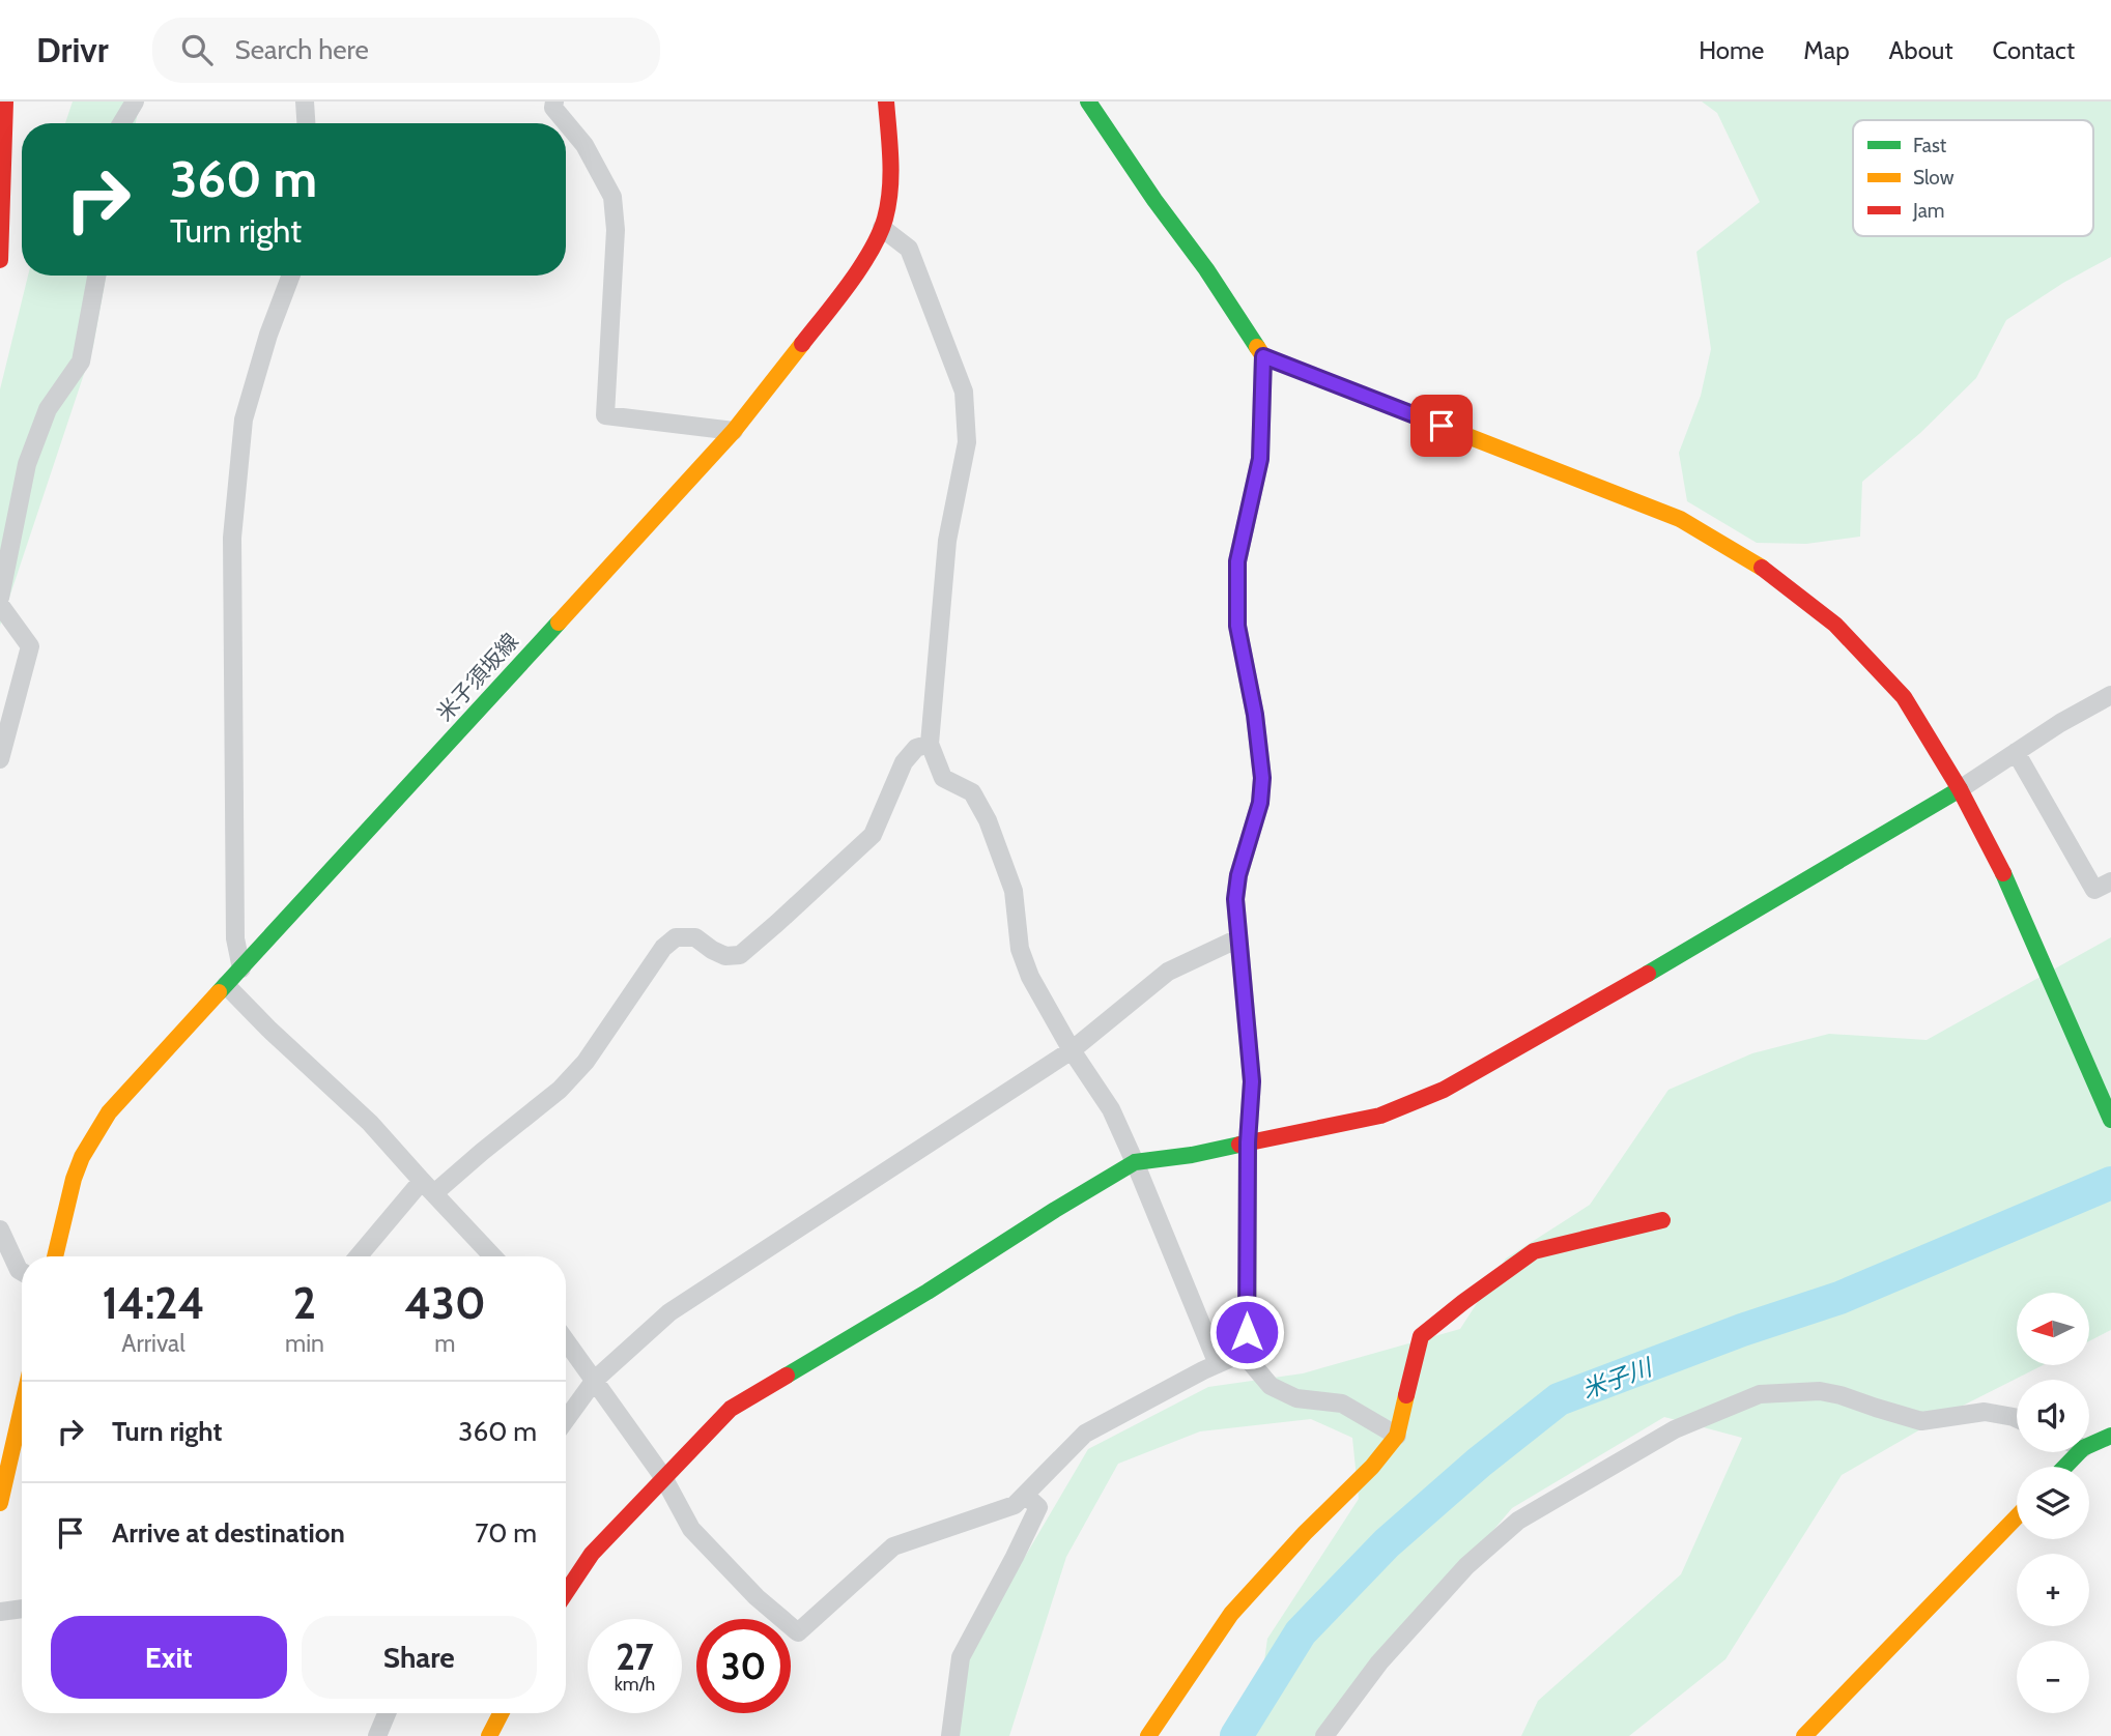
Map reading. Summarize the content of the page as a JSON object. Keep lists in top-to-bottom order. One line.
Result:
{"streets":{"street":["米子須坂線"]},"water":["米子川"],"legend":["Fast","Slow","Jam"],"north":"left","page":{"header":"Drivr","search":"Search here","nav":["Home","Map","About","Contact"],"turn":["360 m","Turn right"],"eta":["14:24","Arrival","2","min","430","m"],"map_buttons":["+","−"],"list":[{"name":"Turn right","value":"360 m"},{"name":"Arrive at destination","value":"70 m"}],"buttons":["Exit","Share"],"speed":"27 km/h","limit":"30"}}
